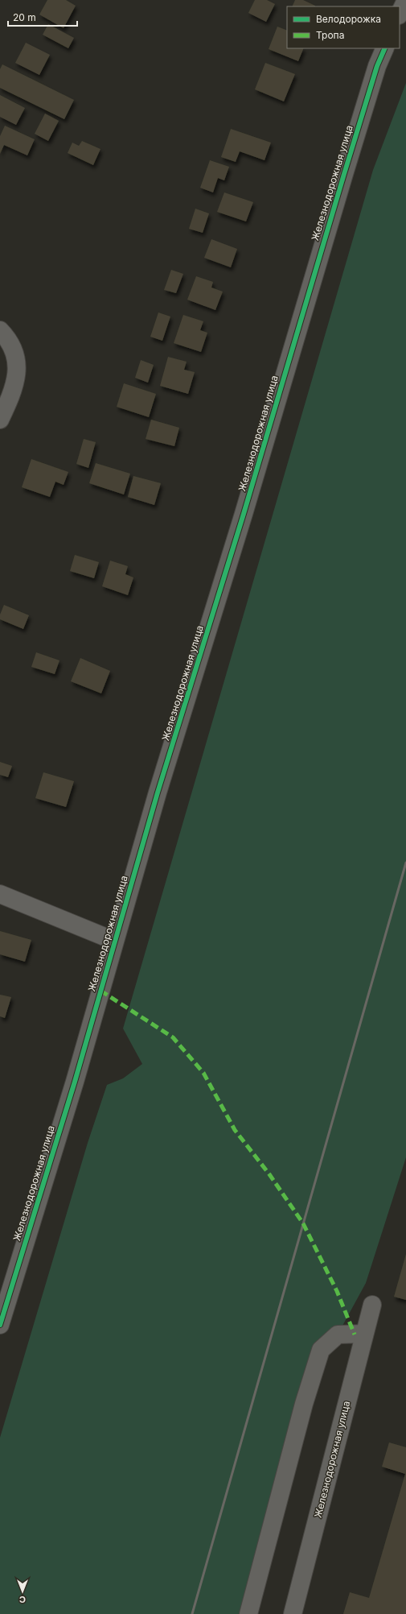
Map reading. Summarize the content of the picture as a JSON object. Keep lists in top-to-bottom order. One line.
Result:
{"streets":{"street":["Железнодорожная улица"]},"legend":["Велодорожка","Тропа"],"scale_bar":"20 m","north":"bottom"}
